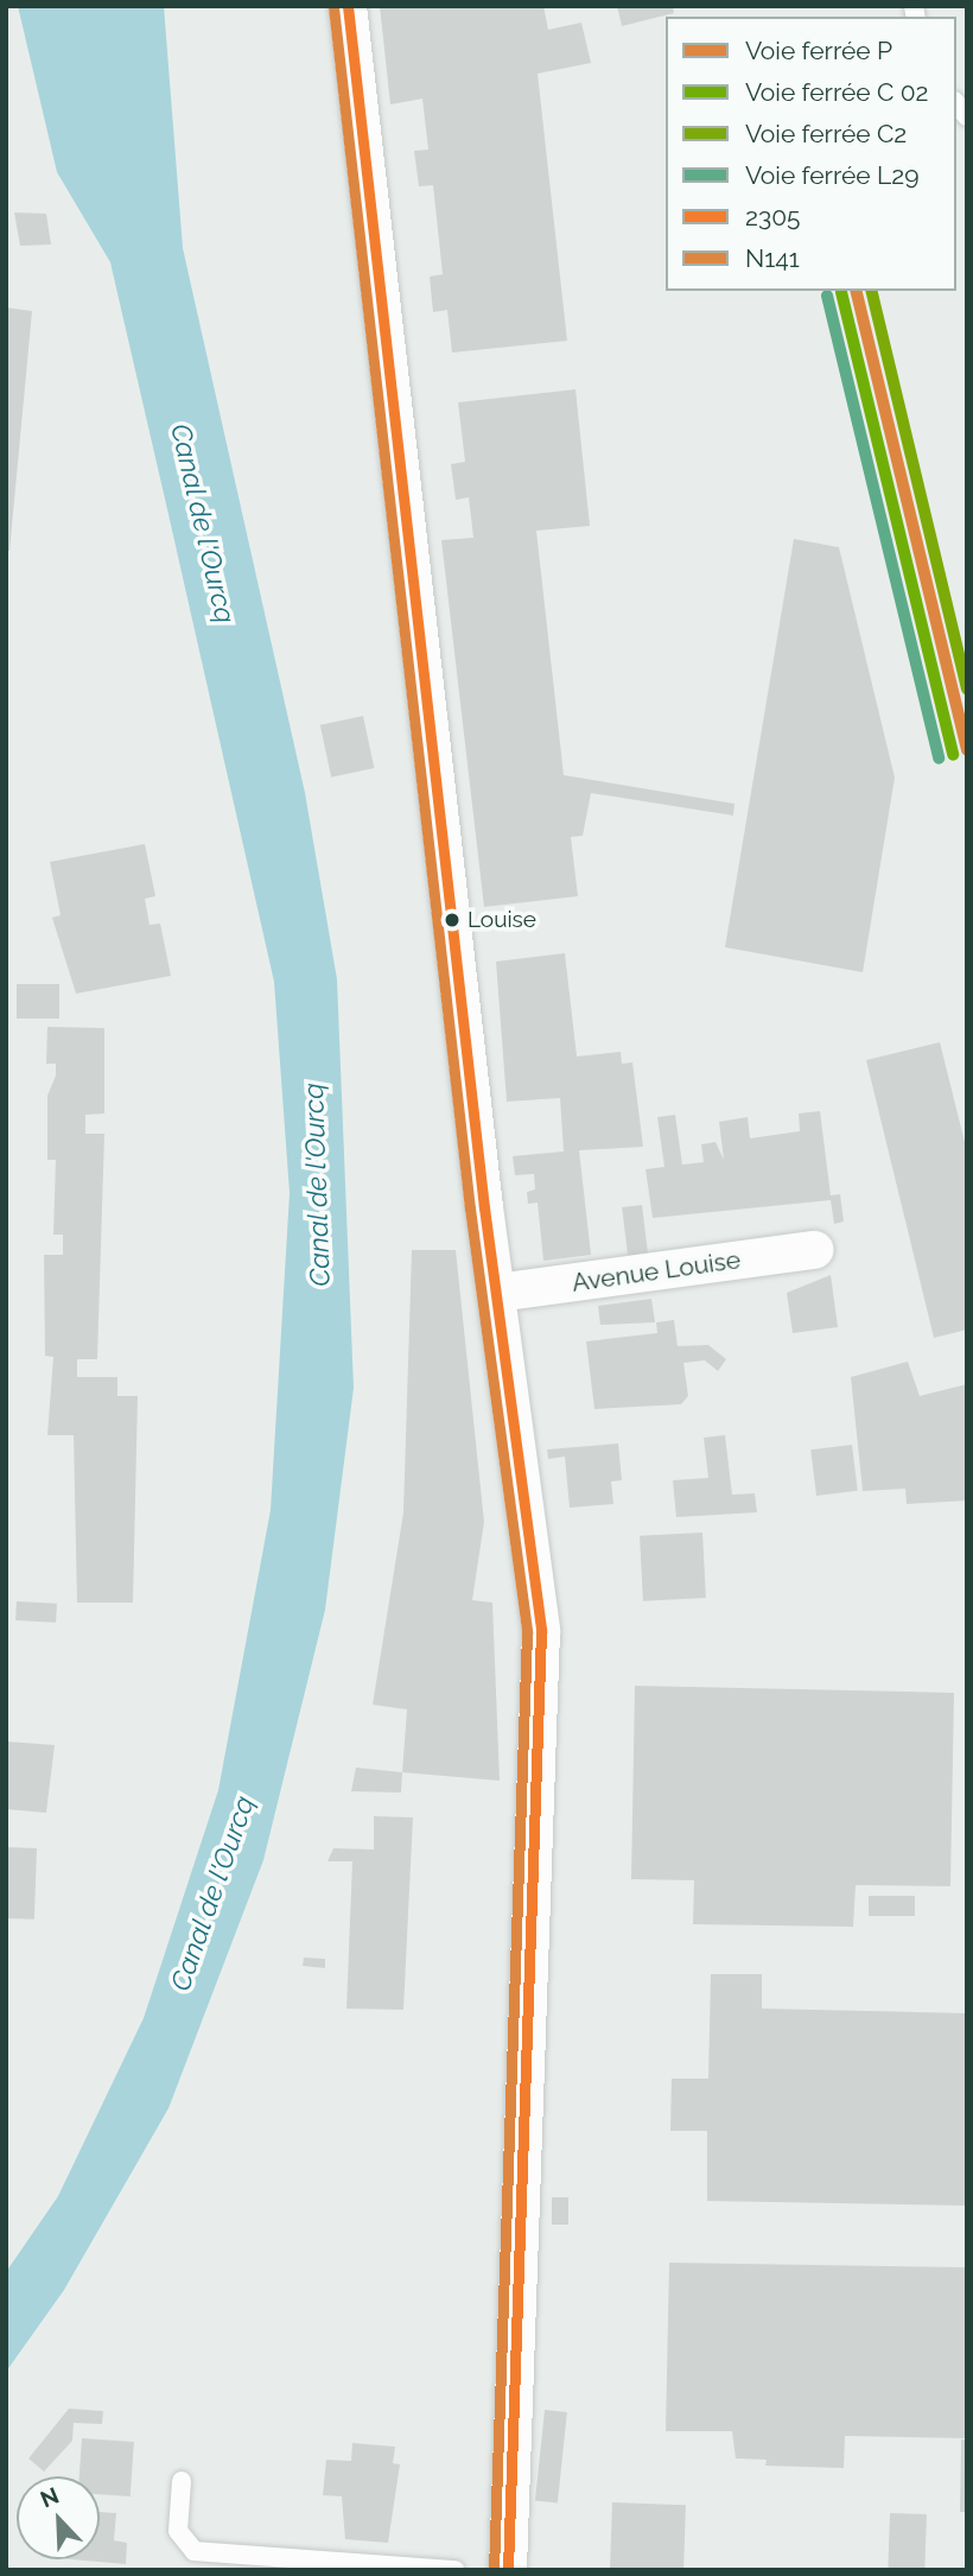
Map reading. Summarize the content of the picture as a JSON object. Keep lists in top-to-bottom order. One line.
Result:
{"streets":{"street":["Avenue Louise"]},"water":["Canal de l'Ourcq"],"places":["Louise"],"lines":["transit line 2305","transit line N141","rail line P","rail line C2","rail line L29"],"legend":["Voie ferrée P","Voie ferrée C 02","Voie ferrée C2","Voie ferrée L29","2305","N141"],"north":"top left"}
